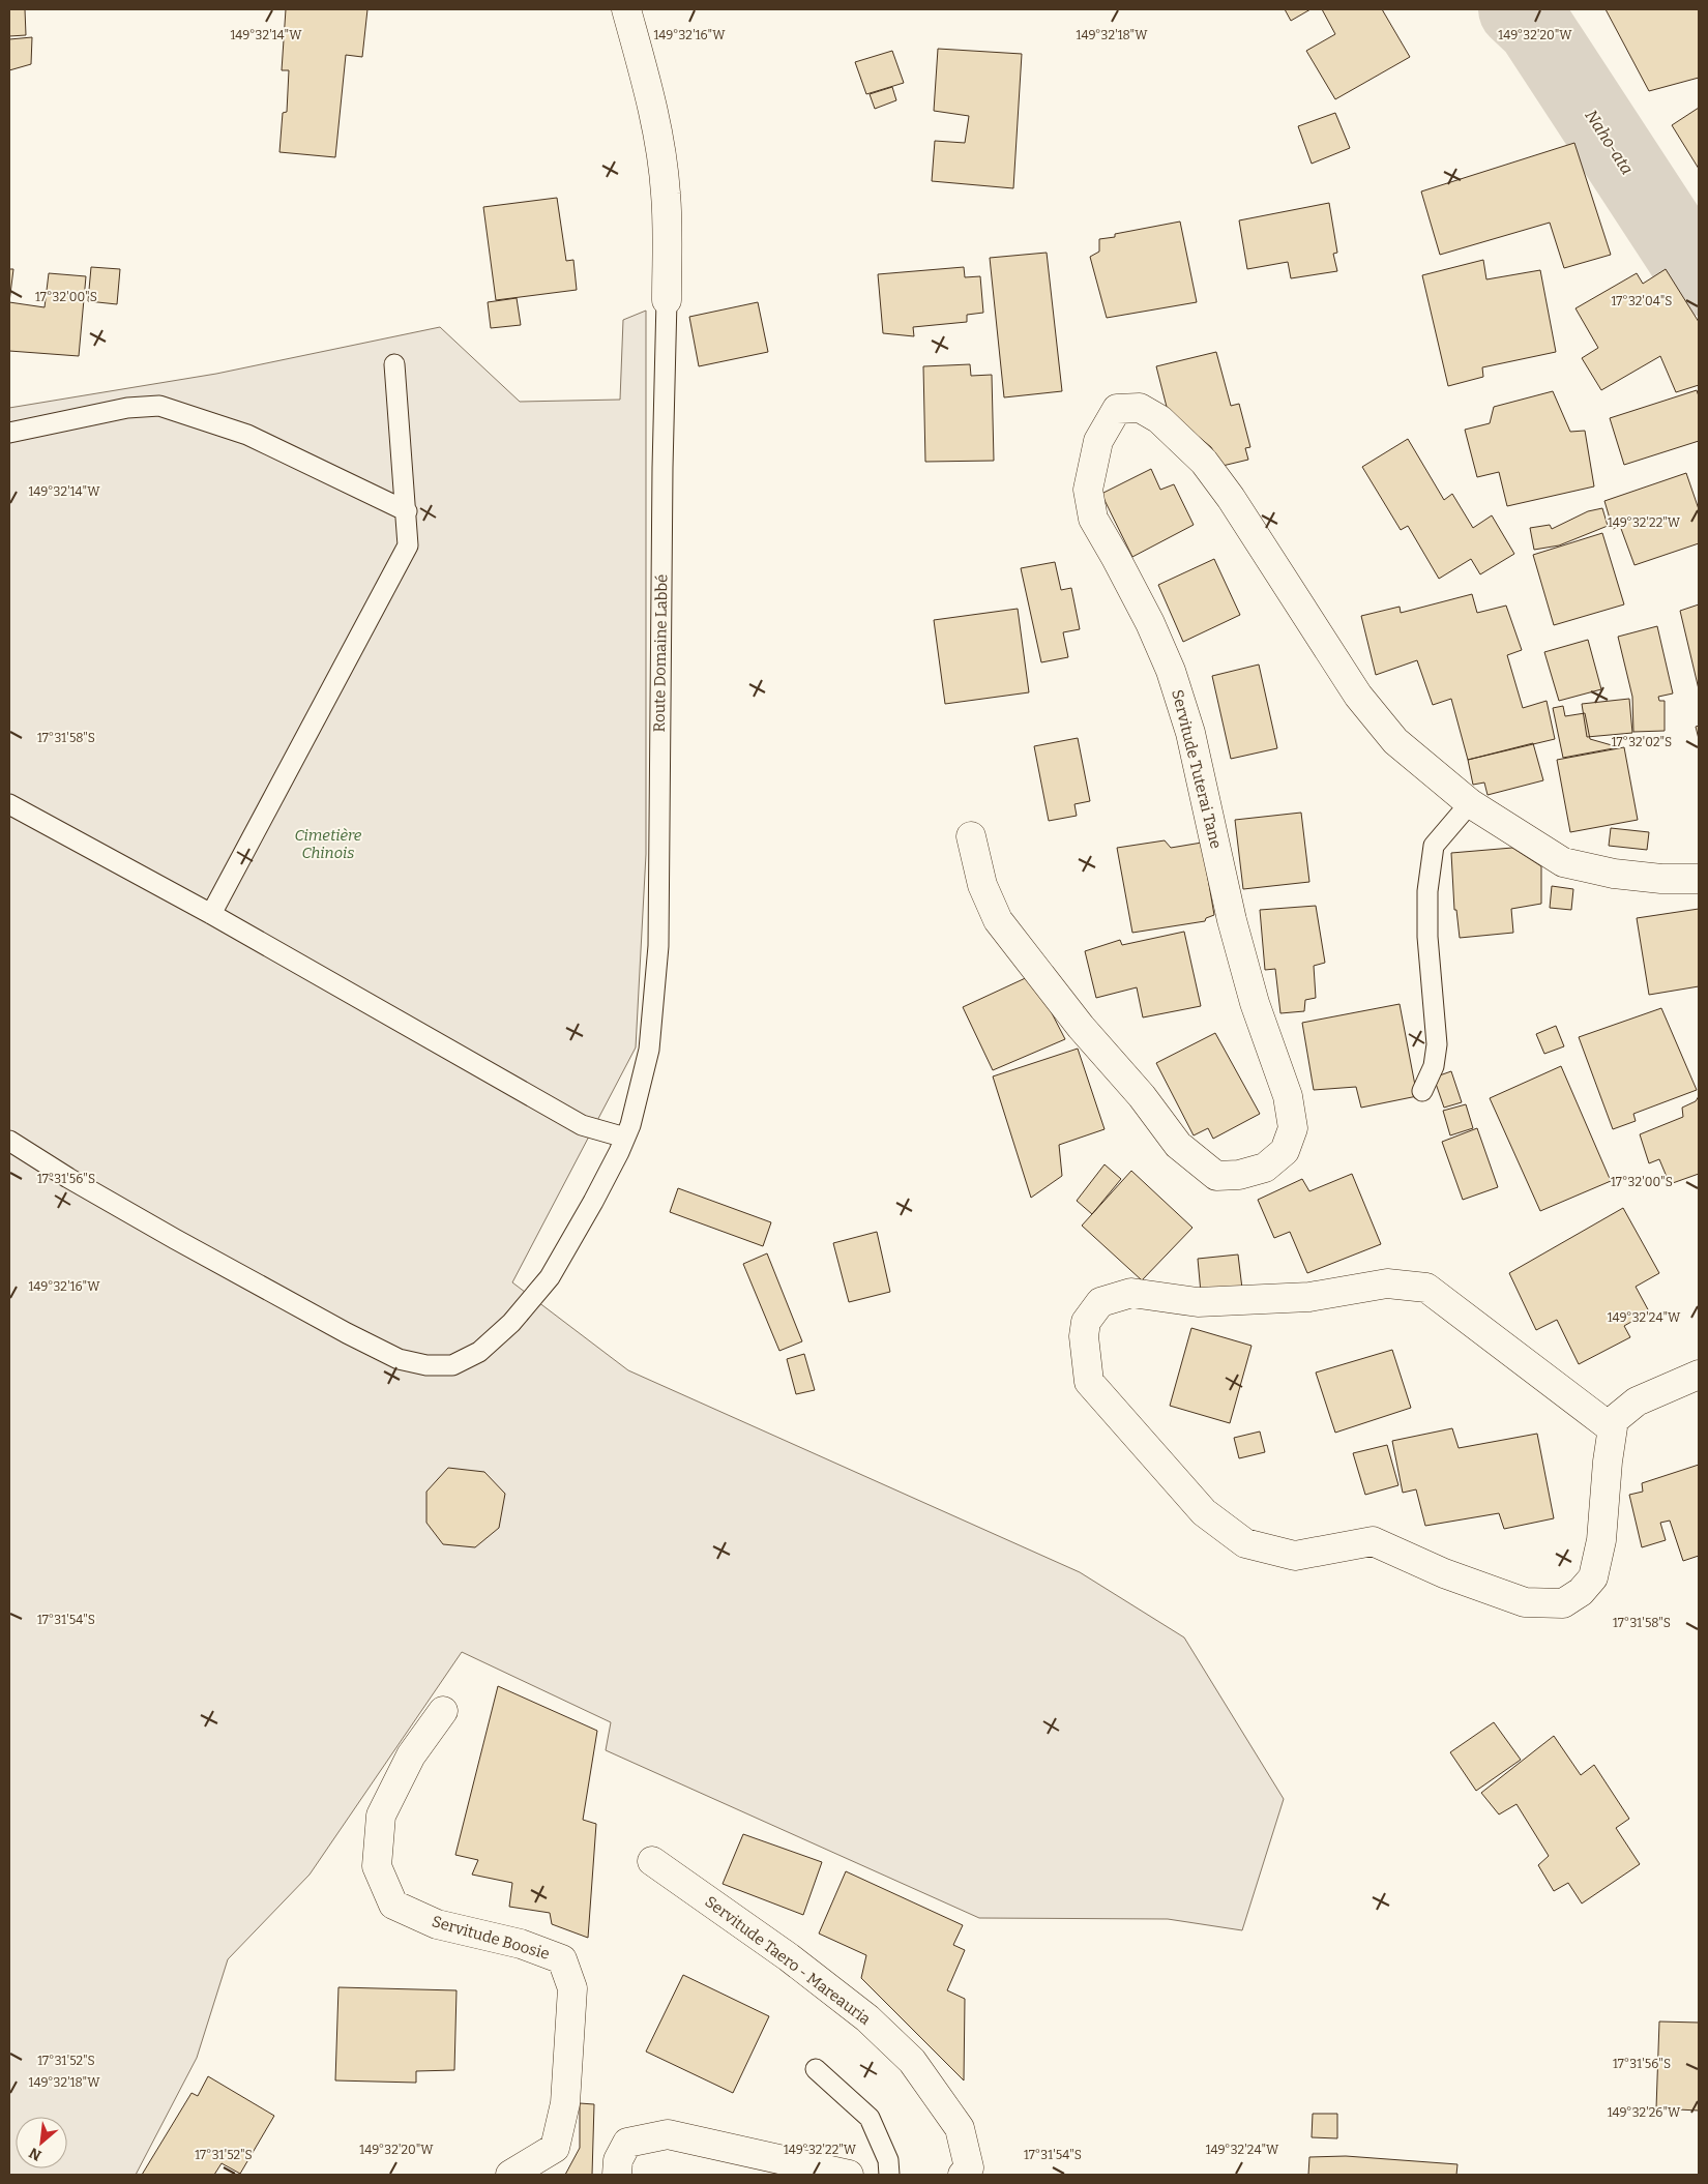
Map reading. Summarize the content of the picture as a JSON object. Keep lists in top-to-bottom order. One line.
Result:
{"streets":{"street":["Route Domaine Labbé","Servitude Tuterai Tane","Servitude Boosie","Servitude Taero - Mareauria"]},"water":["Naho-ata"],"parks":["Cimetière Chinois"],"north":"bottom left","coordinates":["149°32'14\"W","149°32'16\"W","149°32'18\"W","149°32'20\"W","17°32'00\"S","17°32'04\"S","149°32'22\"W","17°31'58\"S","17°32'02\"S","17°31'56\"S","149°32'24\"W","17°31'54\"S","17°31'52\"S","149°32'26\"W"]}
